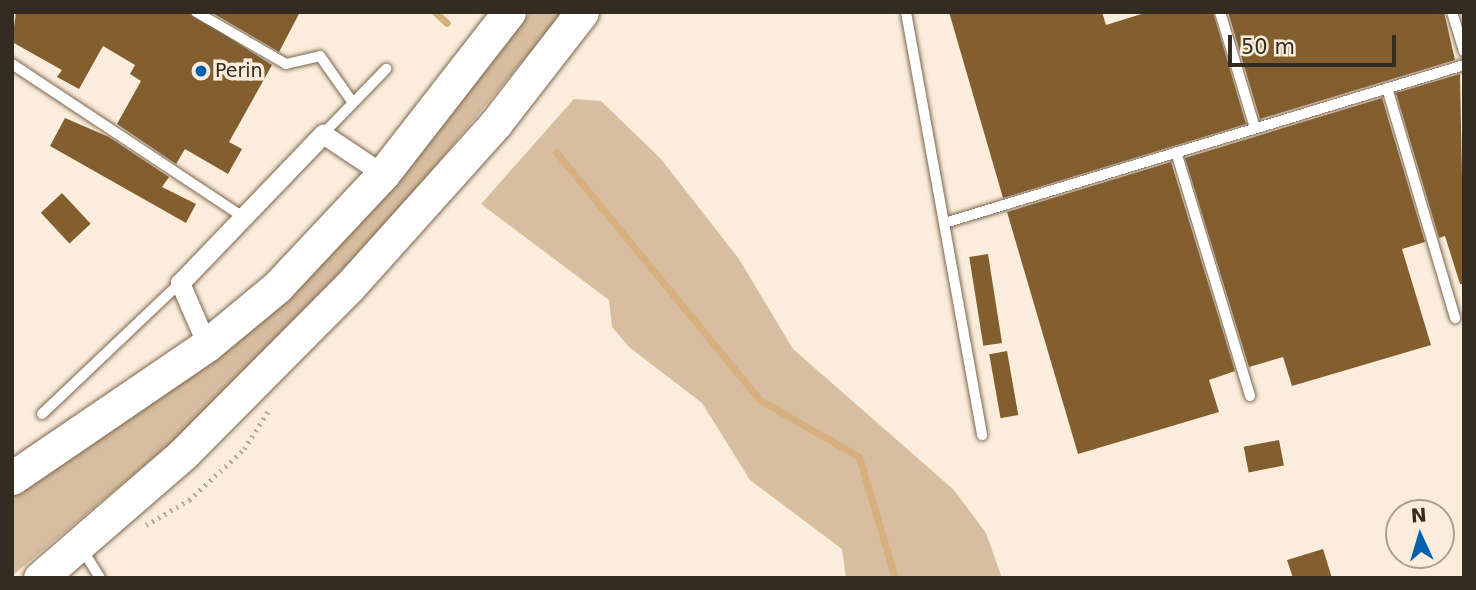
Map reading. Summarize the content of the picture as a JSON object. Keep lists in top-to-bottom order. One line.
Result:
{"places":["Perin"],"scale_bar":"50 m","north":"top"}
